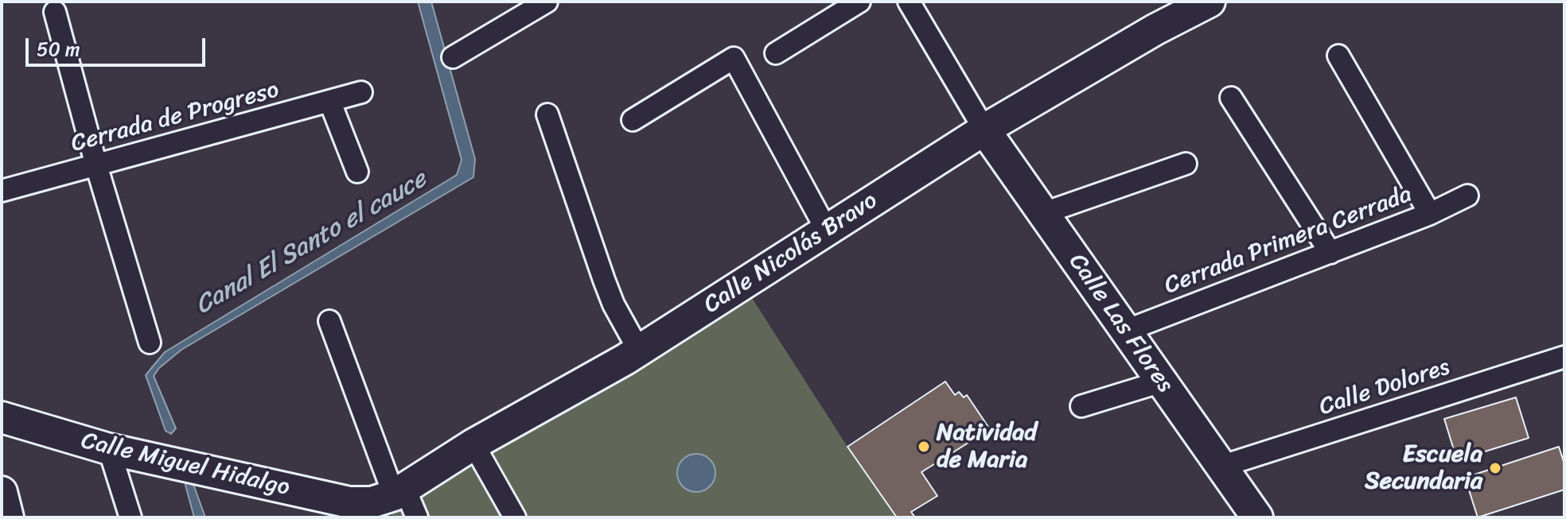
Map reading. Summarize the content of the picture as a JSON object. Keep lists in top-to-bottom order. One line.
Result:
{"streets":{"street":["Cerrada de Progreso","Cerrada Primera Cerrada","Calle Nicolás Bravo","Calle Las Flores","Calle Dolores","Calle Miguel Hidalgo"]},"crossings":[["Cerrada Primera Cerrada","Calle Las Flores"],["Calle Nicolás Bravo","Calle Las Flores"],["Calle Nicolás Bravo","Calle Miguel Hidalgo"],["Calle Las Flores","Calle Dolores"]],"water":["Canal El Santo el cauce"],"places":["Natividad de Maria","Escuela Secundaria"],"scale_bar":"50 m"}
